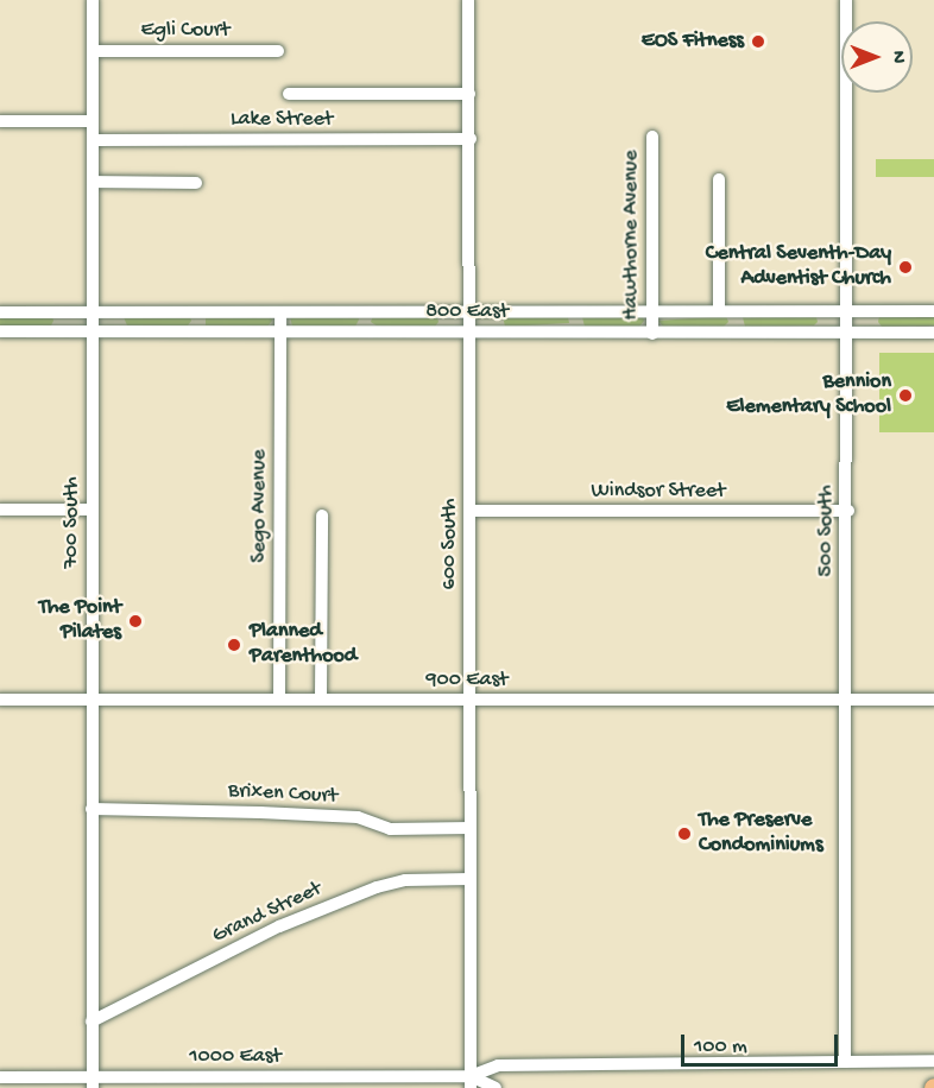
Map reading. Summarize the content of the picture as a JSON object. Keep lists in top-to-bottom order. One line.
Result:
{"streets":{"street":["Egli Court","Lake Street","Hawthorne Avenue","800 East","Windsor Street","Sego Avenue","700 South","500 South","600 South","900 East","Brixen Court","Grand Street","1000 East"]},"crossings":[["Egli Court","700 South"],["Lake Street","700 South"],["Lake Street","600 South"],["Hawthorne Avenue","800 East"],["800 East","Sego Avenue"],["800 East","700 South"],["800 East","500 South"],["800 East","600 South"],["Windsor Street","500 South"],["Windsor Street","600 South"],["Sego Avenue","900 East"],["700 South","900 East"],["700 South","Brixen Court"],["700 South","Grand Street"],["700 South","1000 East"],["500 South","900 East"],["500 South","1000 East"],["600 South","900 East"],["600 South","Brixen Court"],["600 South","Grand Street"],["600 South","1000 East"]],"places":["EOS Fitness","Central Seventh-Day Adventist Church","Bennion Elementary School","The Point Pilates","Planned Parenthood","The Preserve Condominiums"],"scale_bar":"100 m","north":"right"}
